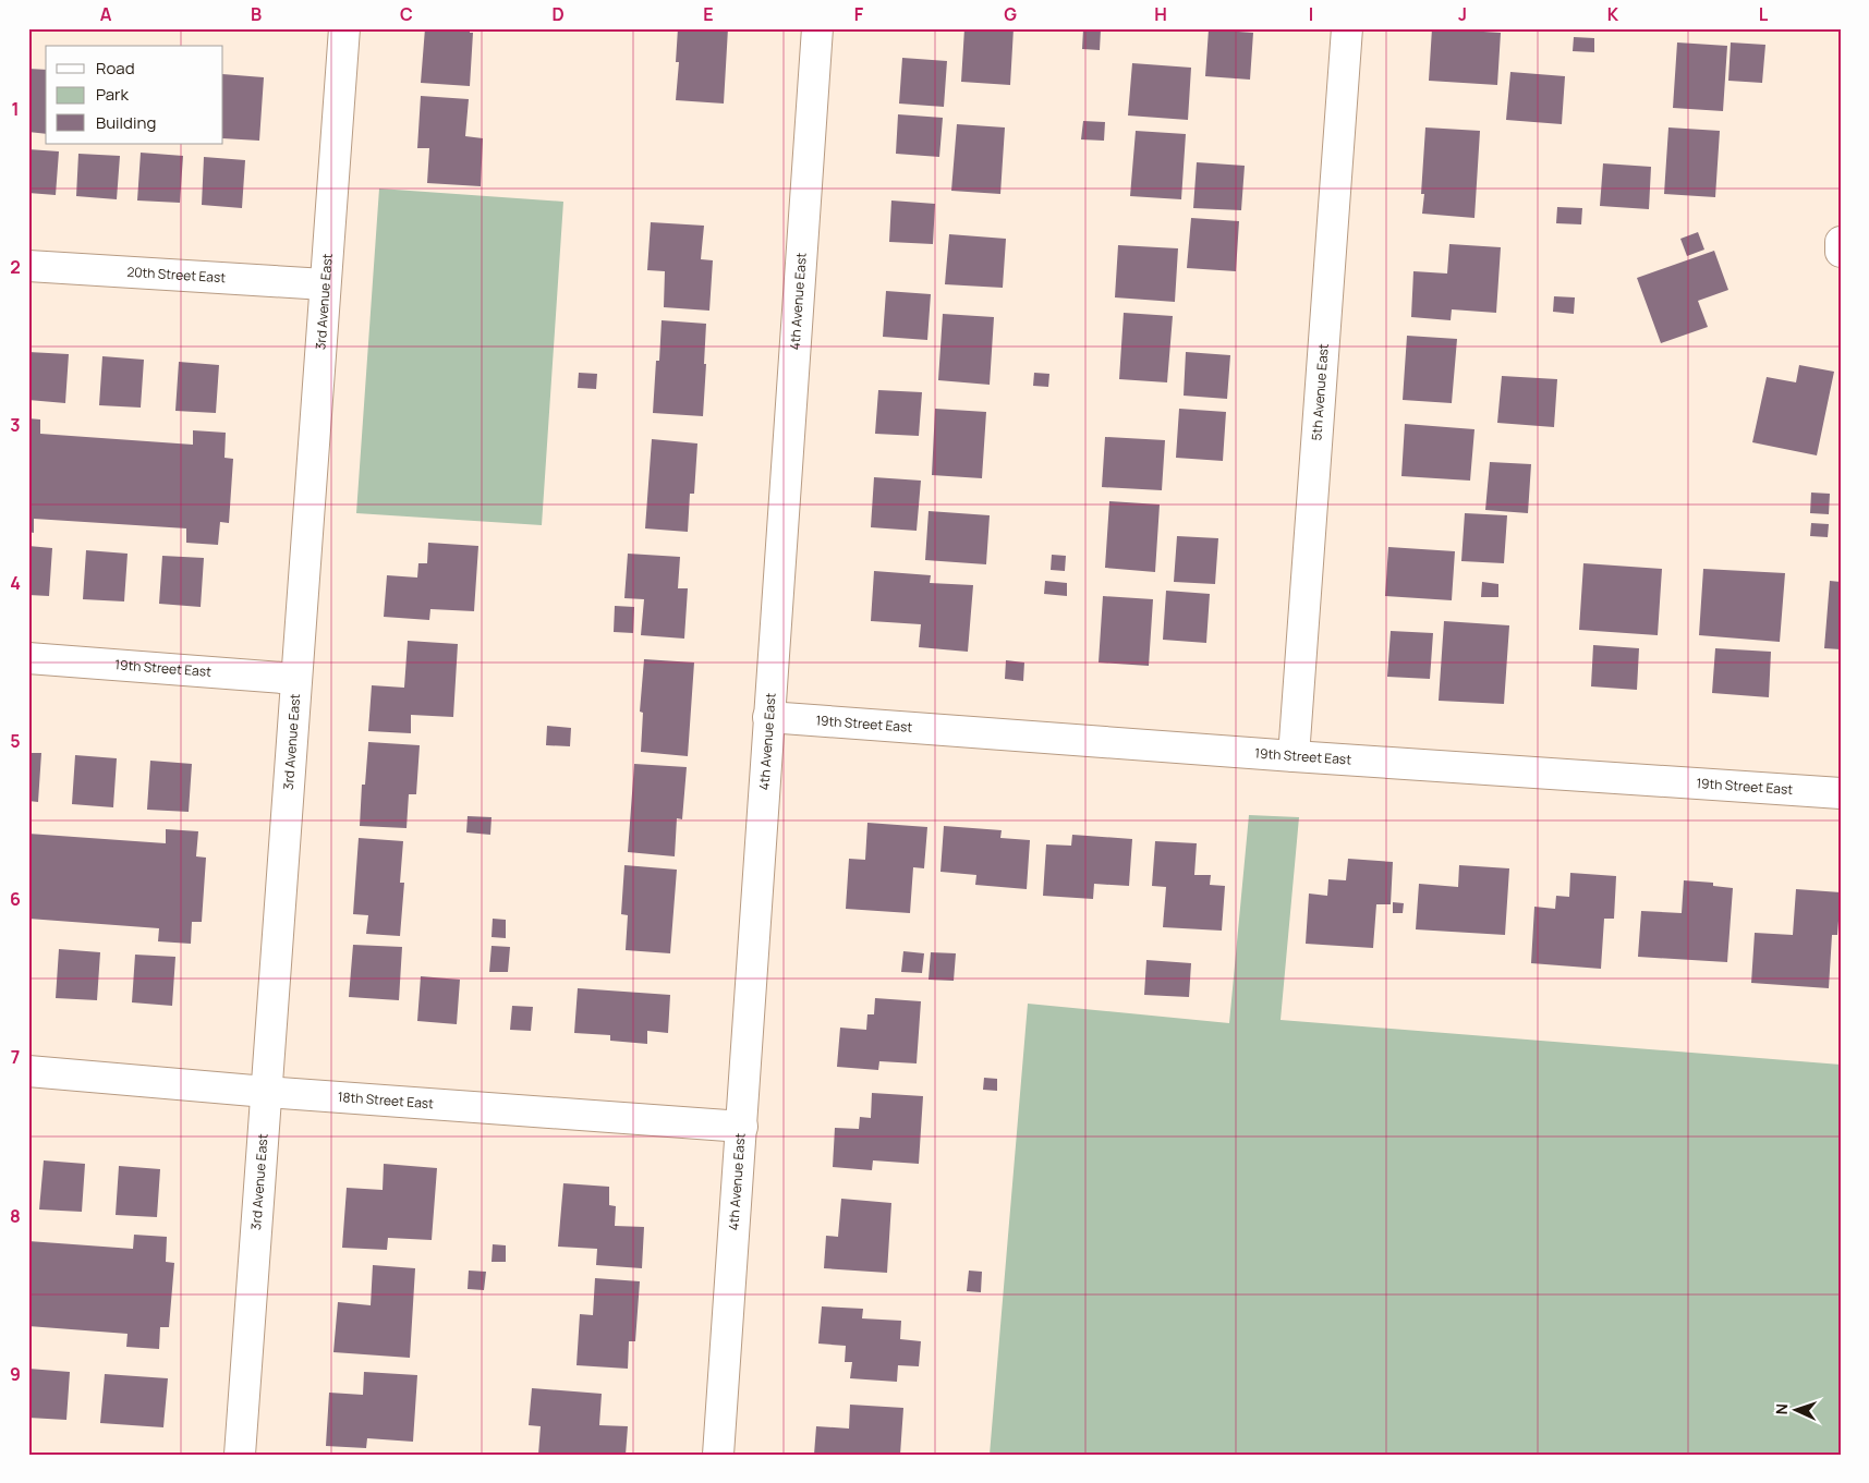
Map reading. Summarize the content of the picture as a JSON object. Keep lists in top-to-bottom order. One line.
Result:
{"streets":{"street":["20th Street East","4th Avenue East","3rd Avenue East","5th Avenue East","19th Street East","18th Street East"]},"crossings":[["20th Street East","3rd Avenue East"],["4th Avenue East","19th Street East"],["4th Avenue East","18th Street East"],["3rd Avenue East","19th Street East"],["3rd Avenue East","18th Street East"],["5th Avenue East","19th Street East"]],"legend":["Road","Park","Building"],"north":"left","grid":{"columns":["A","B","C","D","E","F","G","H","I","J","K","L"],"rows":["1","2","3","4","5","6","7","8","9"]}}
